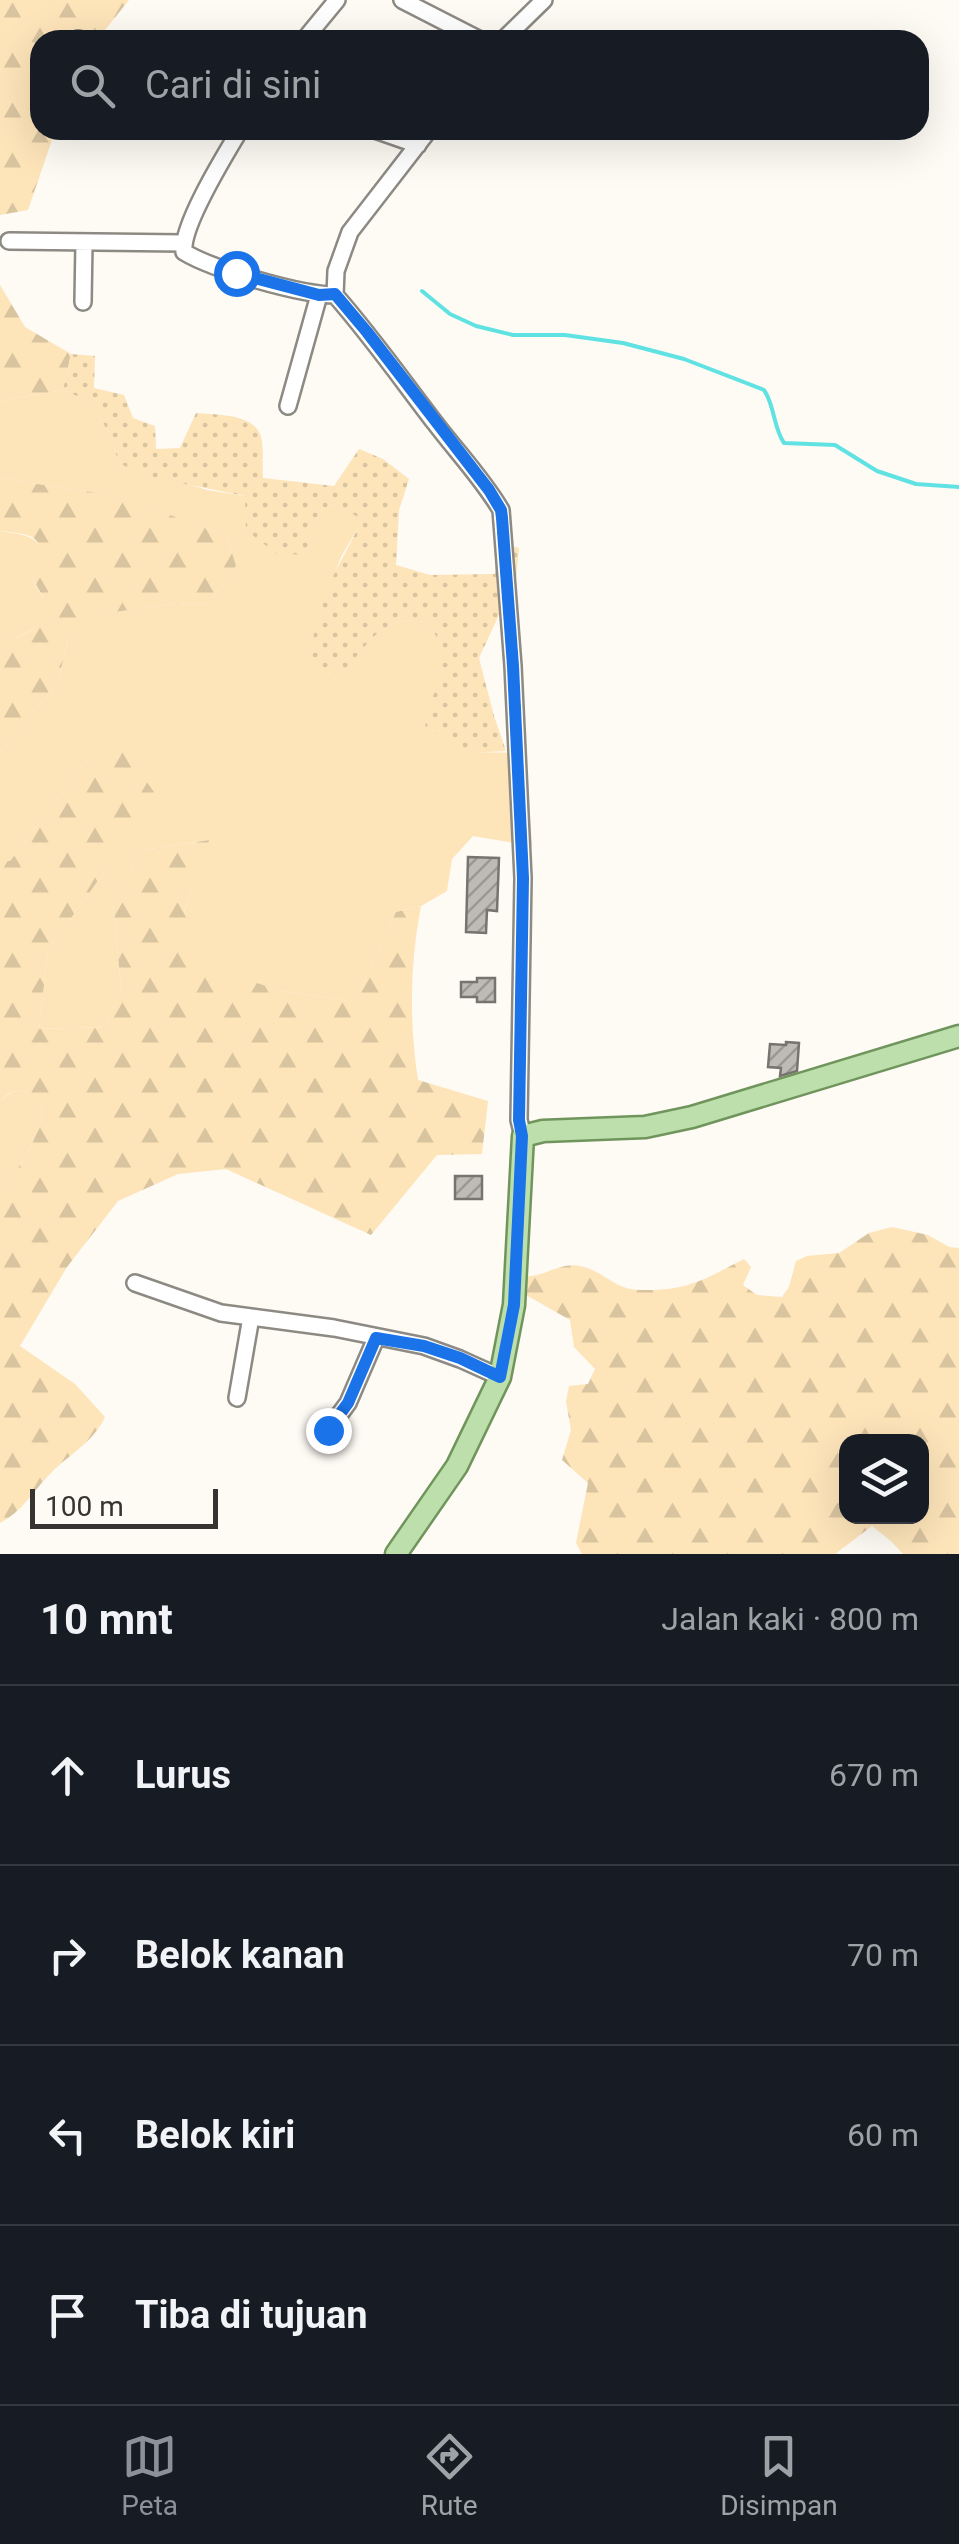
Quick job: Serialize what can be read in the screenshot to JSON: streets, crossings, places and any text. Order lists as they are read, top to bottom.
{
  "scale_bar": "100 m",
  "page": {
    "search": "Cari di sini",
    "scale": "100 m",
    "heading": ["10 mnt", "Jalan kaki · 800 m"],
    "list": [
      ["Lurus", "670 m"],
      ["Belok kanan", "70 m"],
      ["Belok kiri", "60 m"],
      "Tiba di tujuan"
    ],
    "nav": ["Peta", "Rute", "Disimpan"]
  }
}
